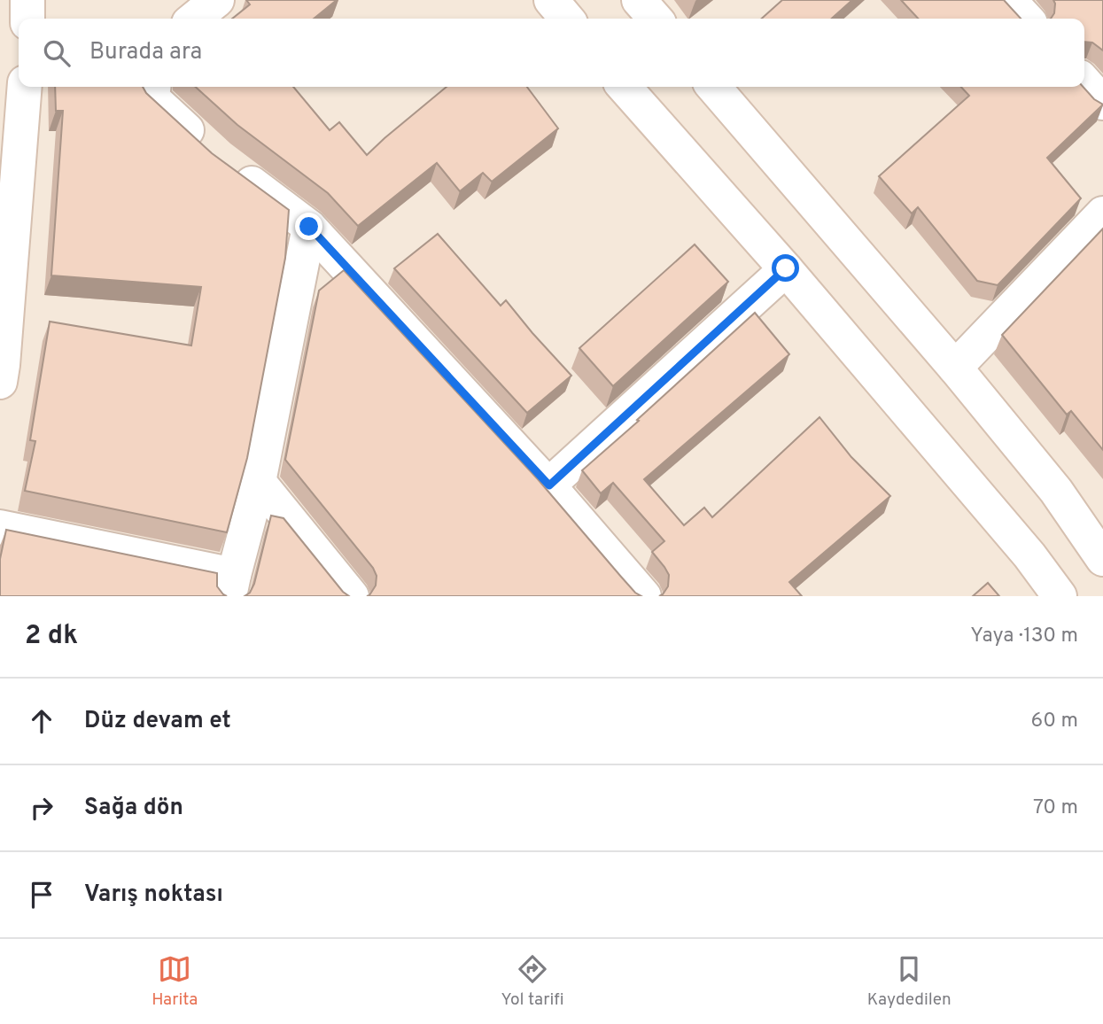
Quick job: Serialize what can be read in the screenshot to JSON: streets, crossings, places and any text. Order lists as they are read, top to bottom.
{
  "page": {
    "search": "Burada ara",
    "heading": ["2 dk", "Yaya · 130 m"],
    "list": [
      ["Düz devam et", "60 m"],
      ["Sağa dön", "70 m"],
      "Varış noktası"
    ],
    "nav": ["Harita", "Yol tarifi", "Kaydedilen"]
  }
}
